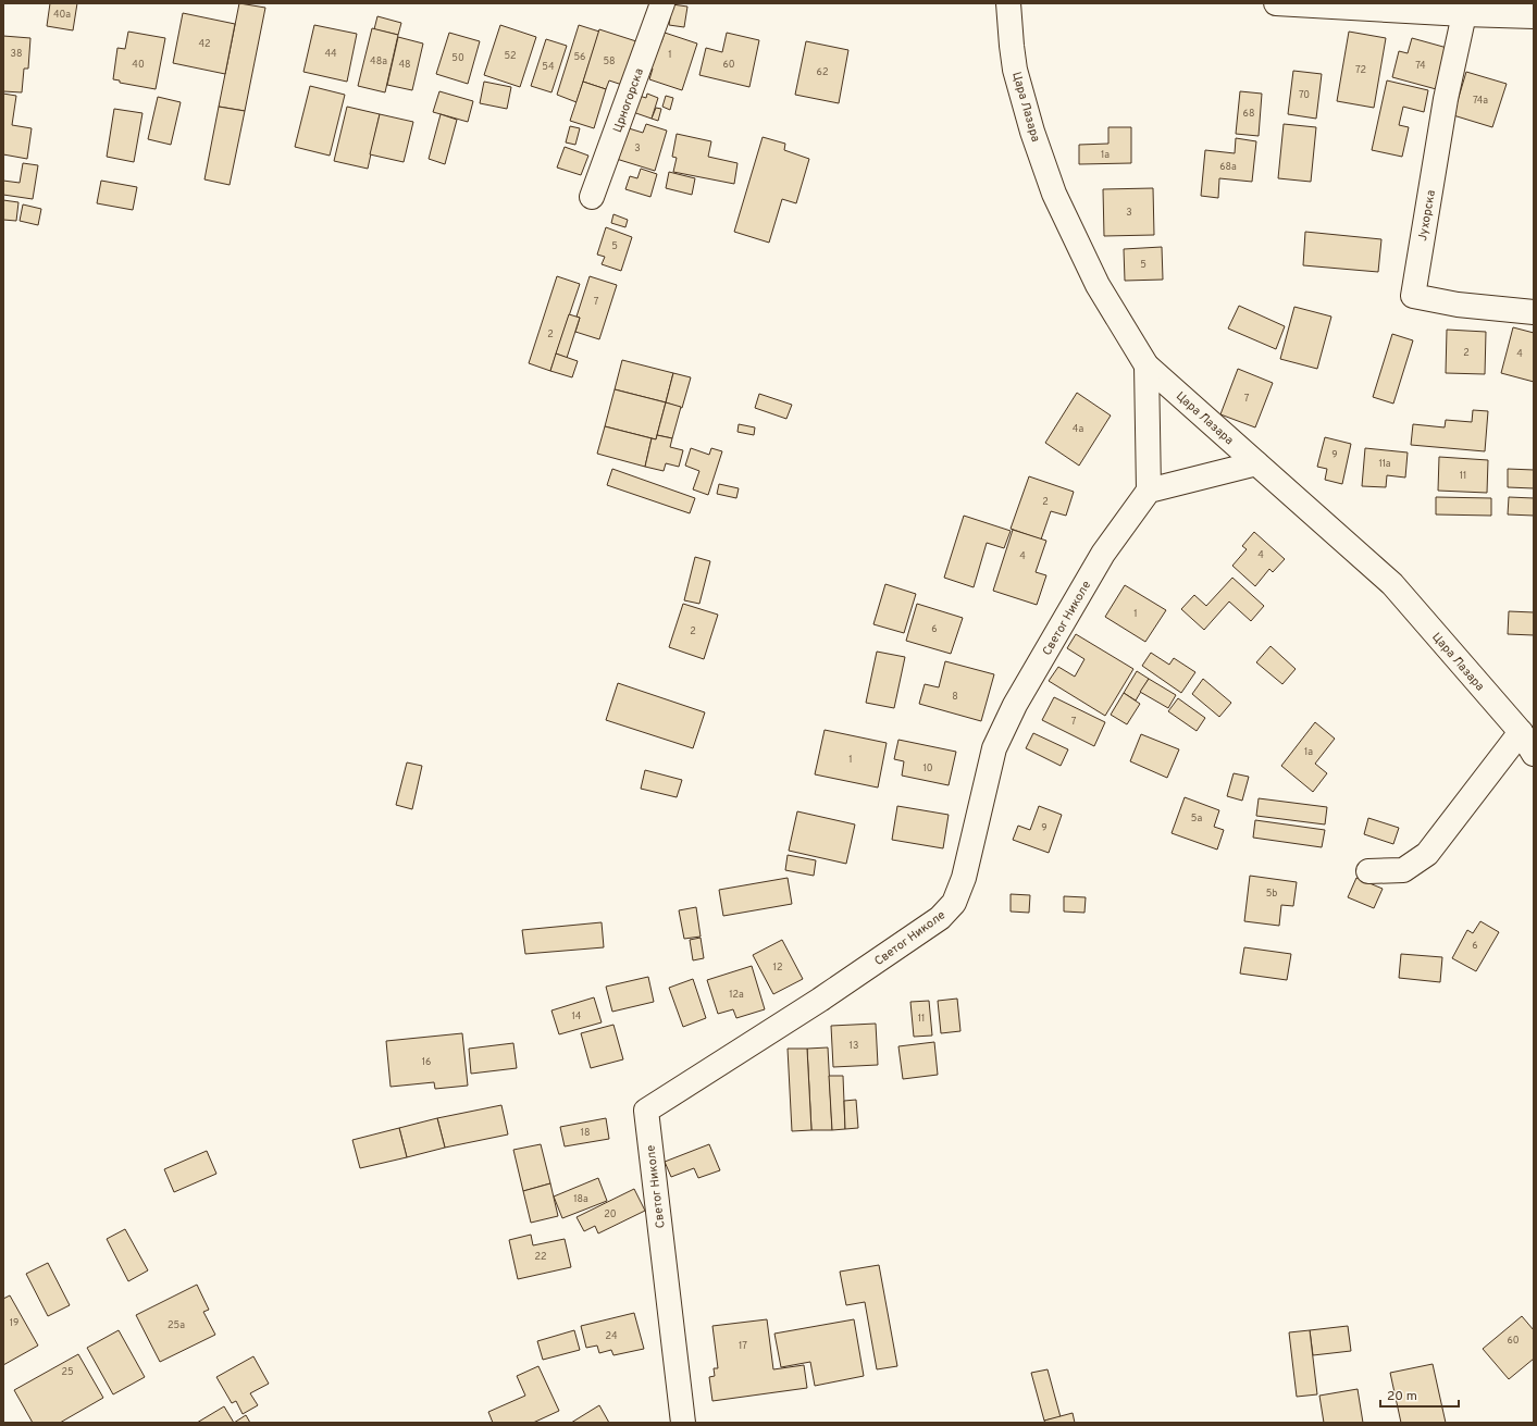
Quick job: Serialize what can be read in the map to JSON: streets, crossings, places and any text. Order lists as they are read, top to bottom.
{
  "streets": {
    "street": [
      "Црногорска",
      "Цара Лазара",
      "Јухорска",
      "Светог Николе"
    ]
  },
  "house_numbers": [
    "40a",
    "42",
    "38",
    "44",
    "1",
    "52",
    "56",
    "50",
    "48a",
    "58",
    "40",
    "48",
    "60",
    "74",
    "54",
    "72",
    "62",
    "70",
    "74a",
    "68",
    "3",
    "1a",
    "68a",
    "3",
    "5",
    "5",
    "7",
    "2",
    "2",
    "4",
    "7",
    "4a",
    "9",
    "11a",
    "11",
    "2",
    "4",
    "4",
    "1",
    "6",
    "2",
    "8",
    "7",
    "1a",
    "1",
    "10",
    "5a",
    "9",
    "5b",
    "6",
    "12",
    "12a",
    "14",
    "11",
    "13",
    "16",
    "18",
    "18a",
    "20",
    "22",
    "19",
    "25a",
    "24",
    "60",
    "17",
    "25"
  ],
  "scale_bar": "20 m"
}
